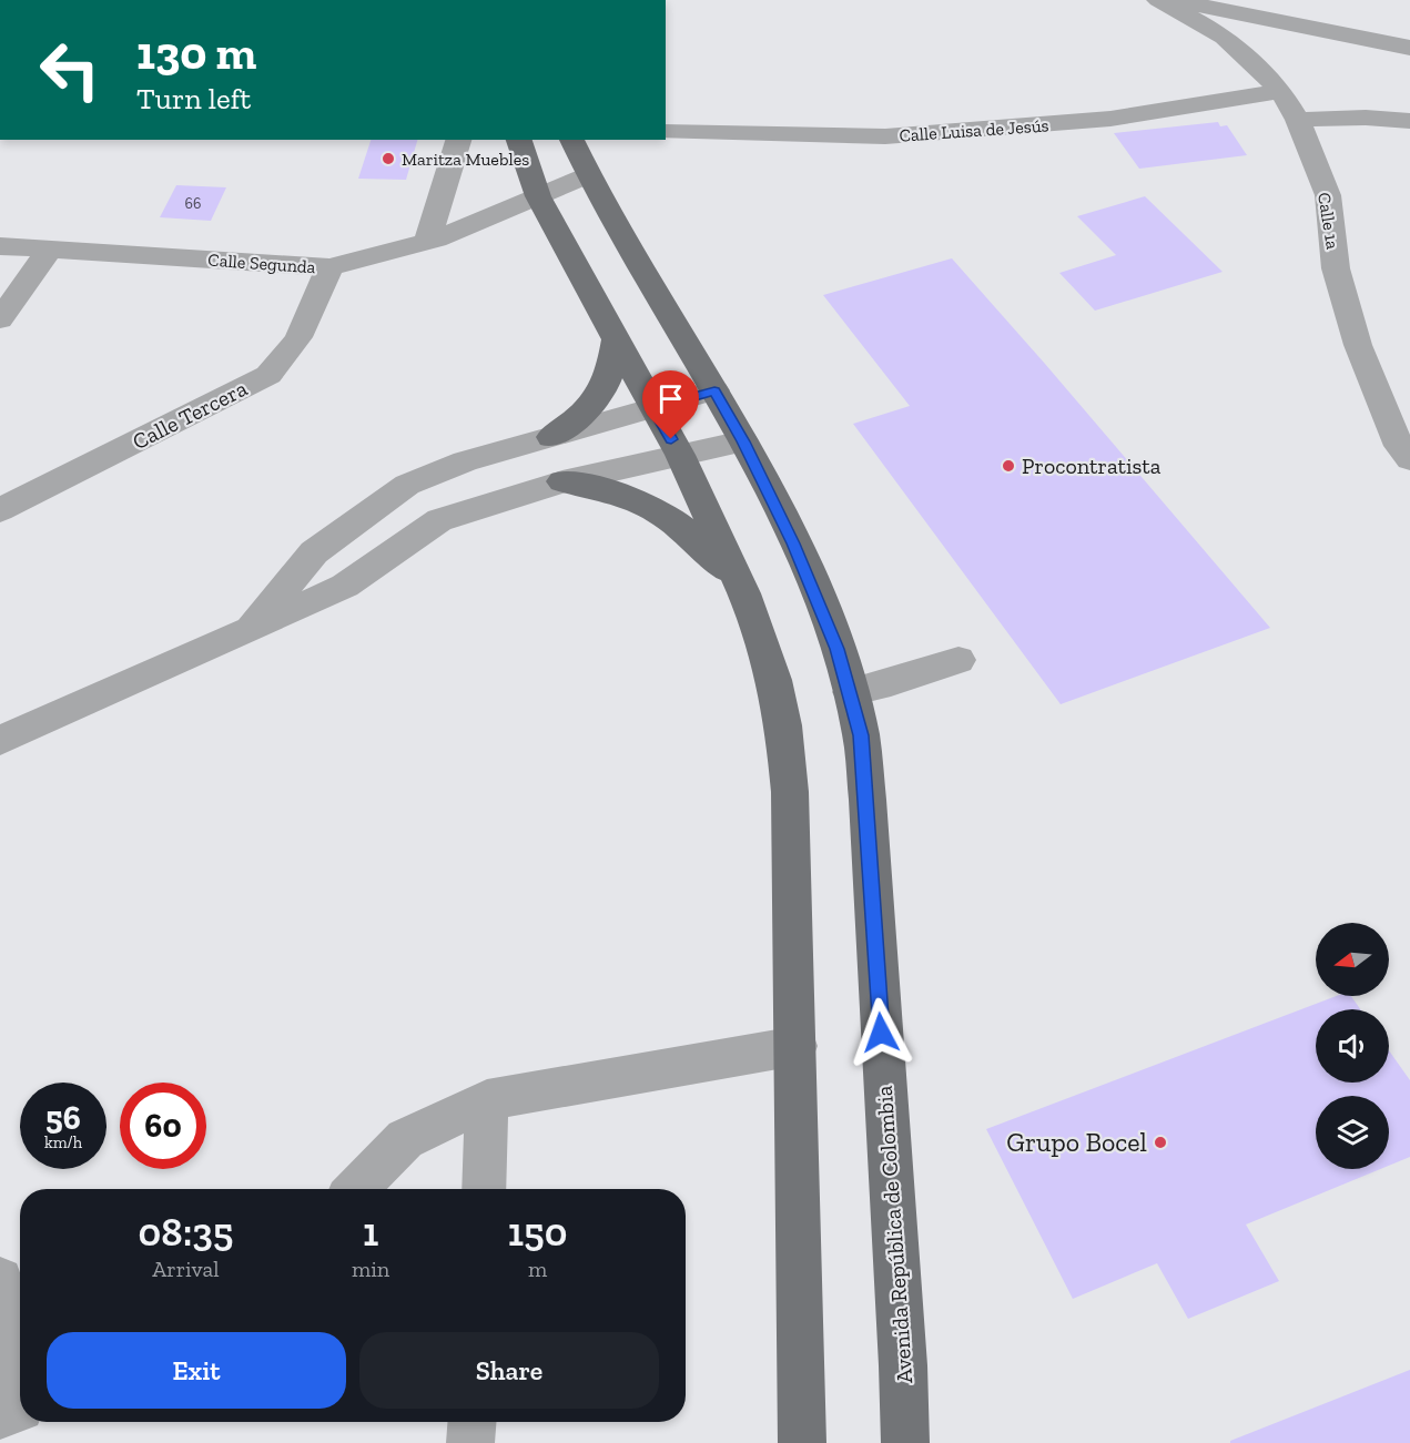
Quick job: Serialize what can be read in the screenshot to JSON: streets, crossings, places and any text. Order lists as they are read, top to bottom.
{
  "streets": {
    "main road": ["Avenida República de Colombia"],
    "street": [
      "Calle Luisa de Jesús",
      "Calle 1a",
      "Calle Segunda",
      "Calle Tercera"
    ]
  },
  "crossings": [
    ["Calle Luisa de Jesús", "Calle 1a"],
    ["Calle Segunda", "Calle Tercera"],
    ["Calle Segunda", "Avenida República de Colombia"]
  ],
  "places": ["Maritza Muebles", "Procontratista", "Grupo Bocel"],
  "house_numbers": ["66"],
  "north": "left",
  "page": {
    "turn": ["130 m", "Turn left"],
    "speed": "56 km/h",
    "limit": "60",
    "eta": [
      "08:35",
      "Arrival",
      "1",
      "min",
      "150",
      "m"
    ],
    "buttons": ["Exit", "Share"]
  }
}
